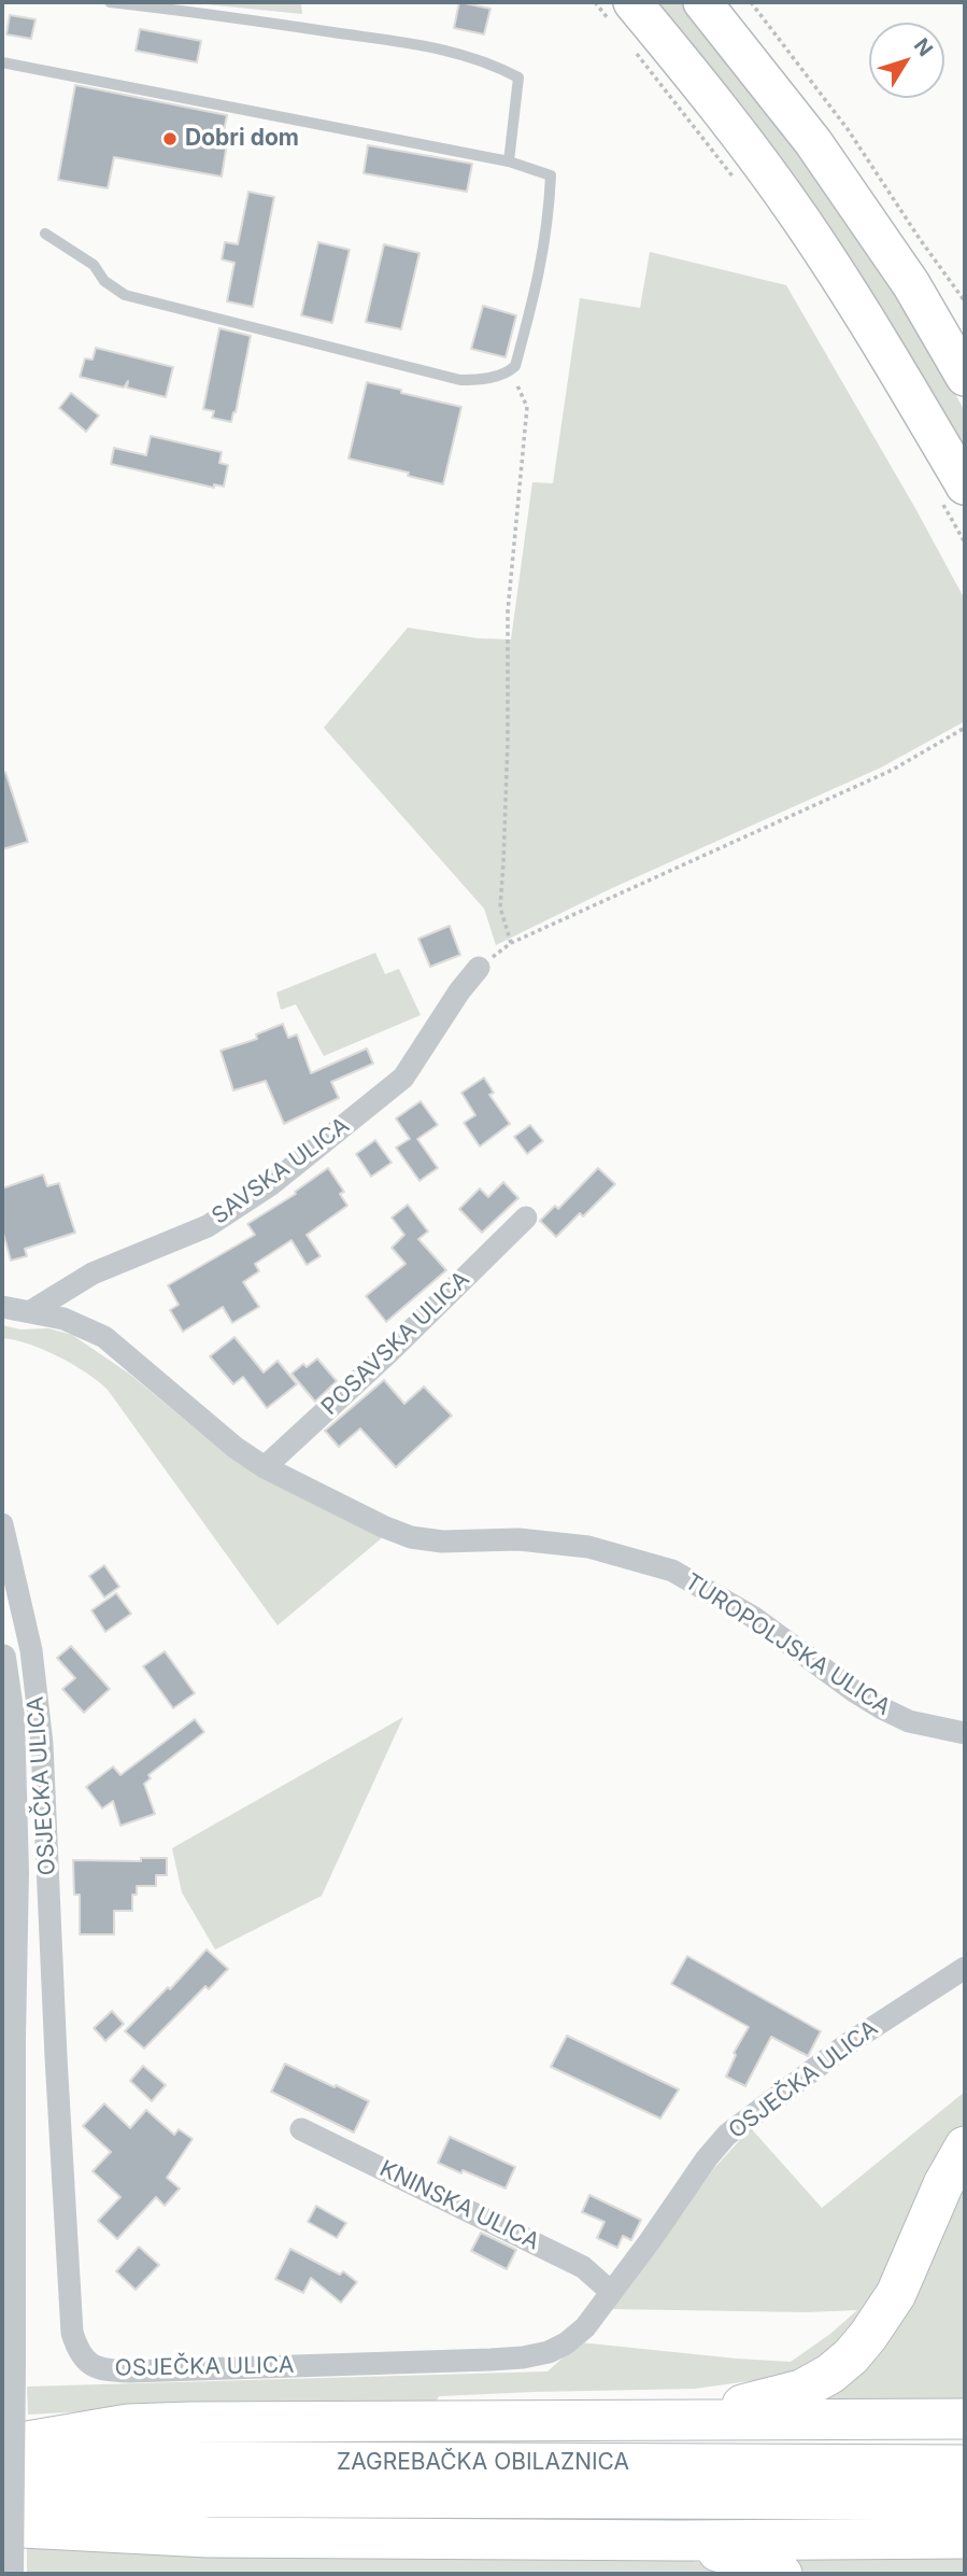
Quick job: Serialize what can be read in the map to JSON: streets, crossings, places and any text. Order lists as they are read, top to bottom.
{
  "streets": {
    "highway": ["ZAGREBAČKA OBILAZNICA"],
    "street": [
      "SAVSKA ULICA",
      "POSAVSKA ULICA",
      "TUROPOLJSKA ULICA",
      "OSJEČKA ULICA",
      "KNINSKA ULICA"
    ]
  },
  "crossings": [
    ["SAVSKA ULICA", "TUROPOLJSKA ULICA"],
    ["POSAVSKA ULICA", "TUROPOLJSKA ULICA"],
    ["OSJEČKA ULICA", "KNINSKA ULICA"]
  ],
  "places": ["Dobri dom"],
  "north": "top right"
}
